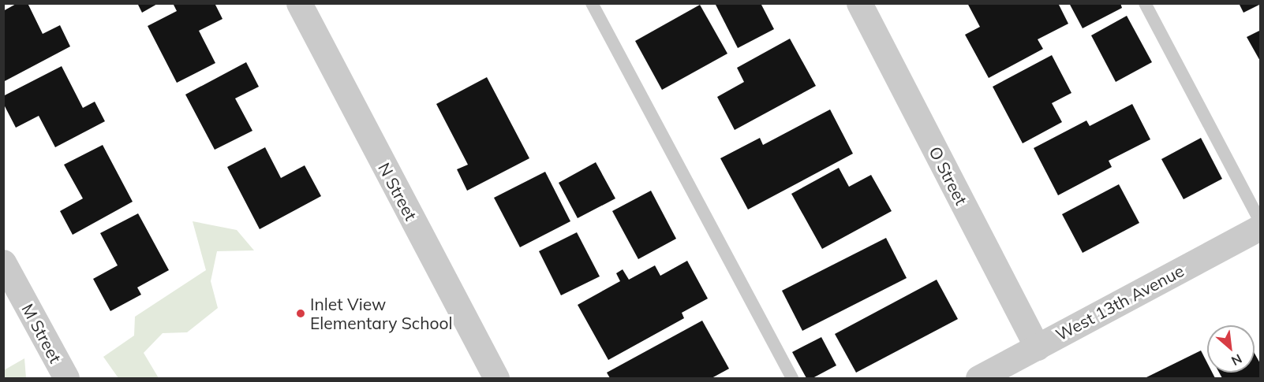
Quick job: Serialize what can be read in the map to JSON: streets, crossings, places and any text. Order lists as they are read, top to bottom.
{
  "streets": {
    "street": [
      "O Street",
      "N Street",
      "West 13th Avenue",
      "M Street"
    ]
  },
  "crossings": [
    ["O Street", "West 13th Avenue"]
  ],
  "places": ["Inlet View Elementary School"],
  "north": "bottom right"
}
